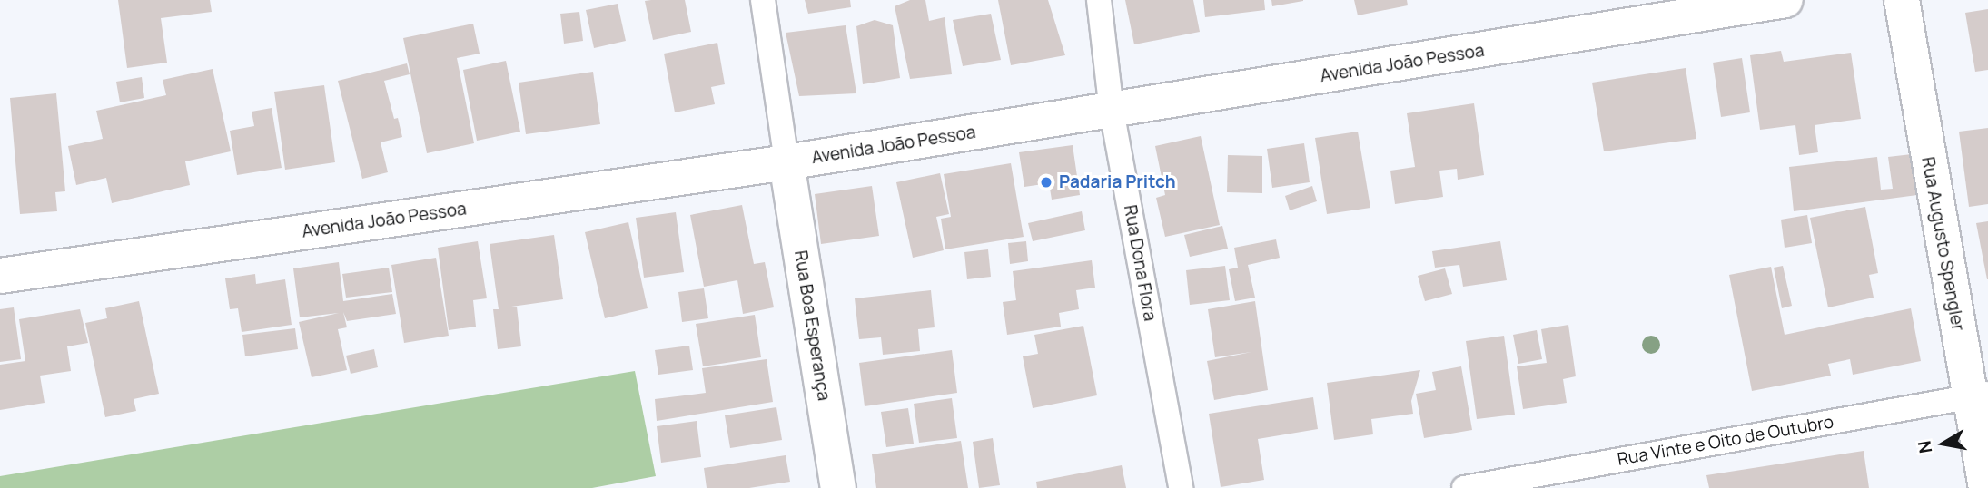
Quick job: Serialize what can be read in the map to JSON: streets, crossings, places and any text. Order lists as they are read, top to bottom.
{
  "streets": {
    "street": [
      "Avenida João Pessoa",
      "Rua Augusto Spengler",
      "Rua Dona Flora",
      "Rua Boa Esperança",
      "Rua Vinte e Oito de Outubro"
    ]
  },
  "crossings": [
    ["Avenida João Pessoa", "Rua Dona Flora"],
    ["Avenida João Pessoa", "Rua Boa Esperança"],
    ["Rua Augusto Spengler", "Rua Vinte e Oito de Outubro"]
  ],
  "places": ["Padaria Pritch"],
  "north": "left"
}
